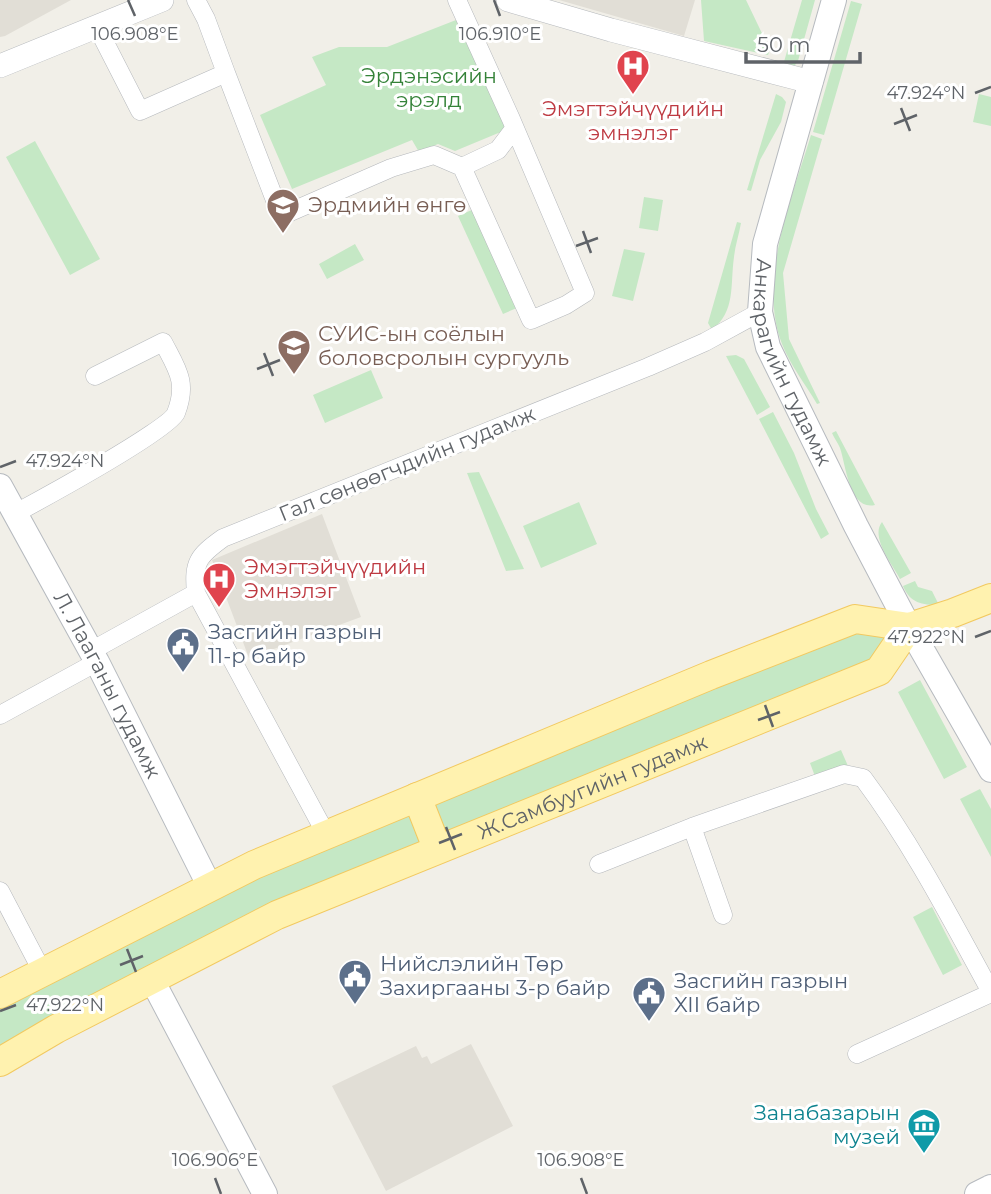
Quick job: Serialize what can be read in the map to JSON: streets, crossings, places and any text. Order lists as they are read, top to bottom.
{
  "streets": {
    "main road": ["Анкарагийн гудамж", "Л. Лааганы гудамж", "Ж.Самбуугийн гудамж"],
    "street": ["Гал сөнөөгчдийн гудамж"]
  },
  "crossings": [
    ["Анкарагийн гудамж", "Гал сөнөөгчдийн гудамж"],
    ["Анкарагийн гудамж", "Ж.Самбуугийн гудамж"]
  ],
  "parks": ["Эрдэнэсийн эрэлд"],
  "places": {
    "hospital": ["Эмэгтэйчүүдийн эмнэлэг", "Эмэгтэйчүүдийн Эмнэлэг"],
    "school or university": ["Эрдмийн өнгө", "СУИС-ын соёлын боловсролын сургууль"],
    "public building": ["Засгийн газрын 11-р байр", "Нийслэлийн Төр Захиргааны 3-р байр", "Засгийн газрын XII байр"],
    "museum": ["Занабазарын музей"]
  },
  "scale_bar": "50 m",
  "coordinates": [
    "106.908°E",
    "106.910°E",
    "47.924°N",
    "47.922°N",
    "106.906°E"
  ]
}
